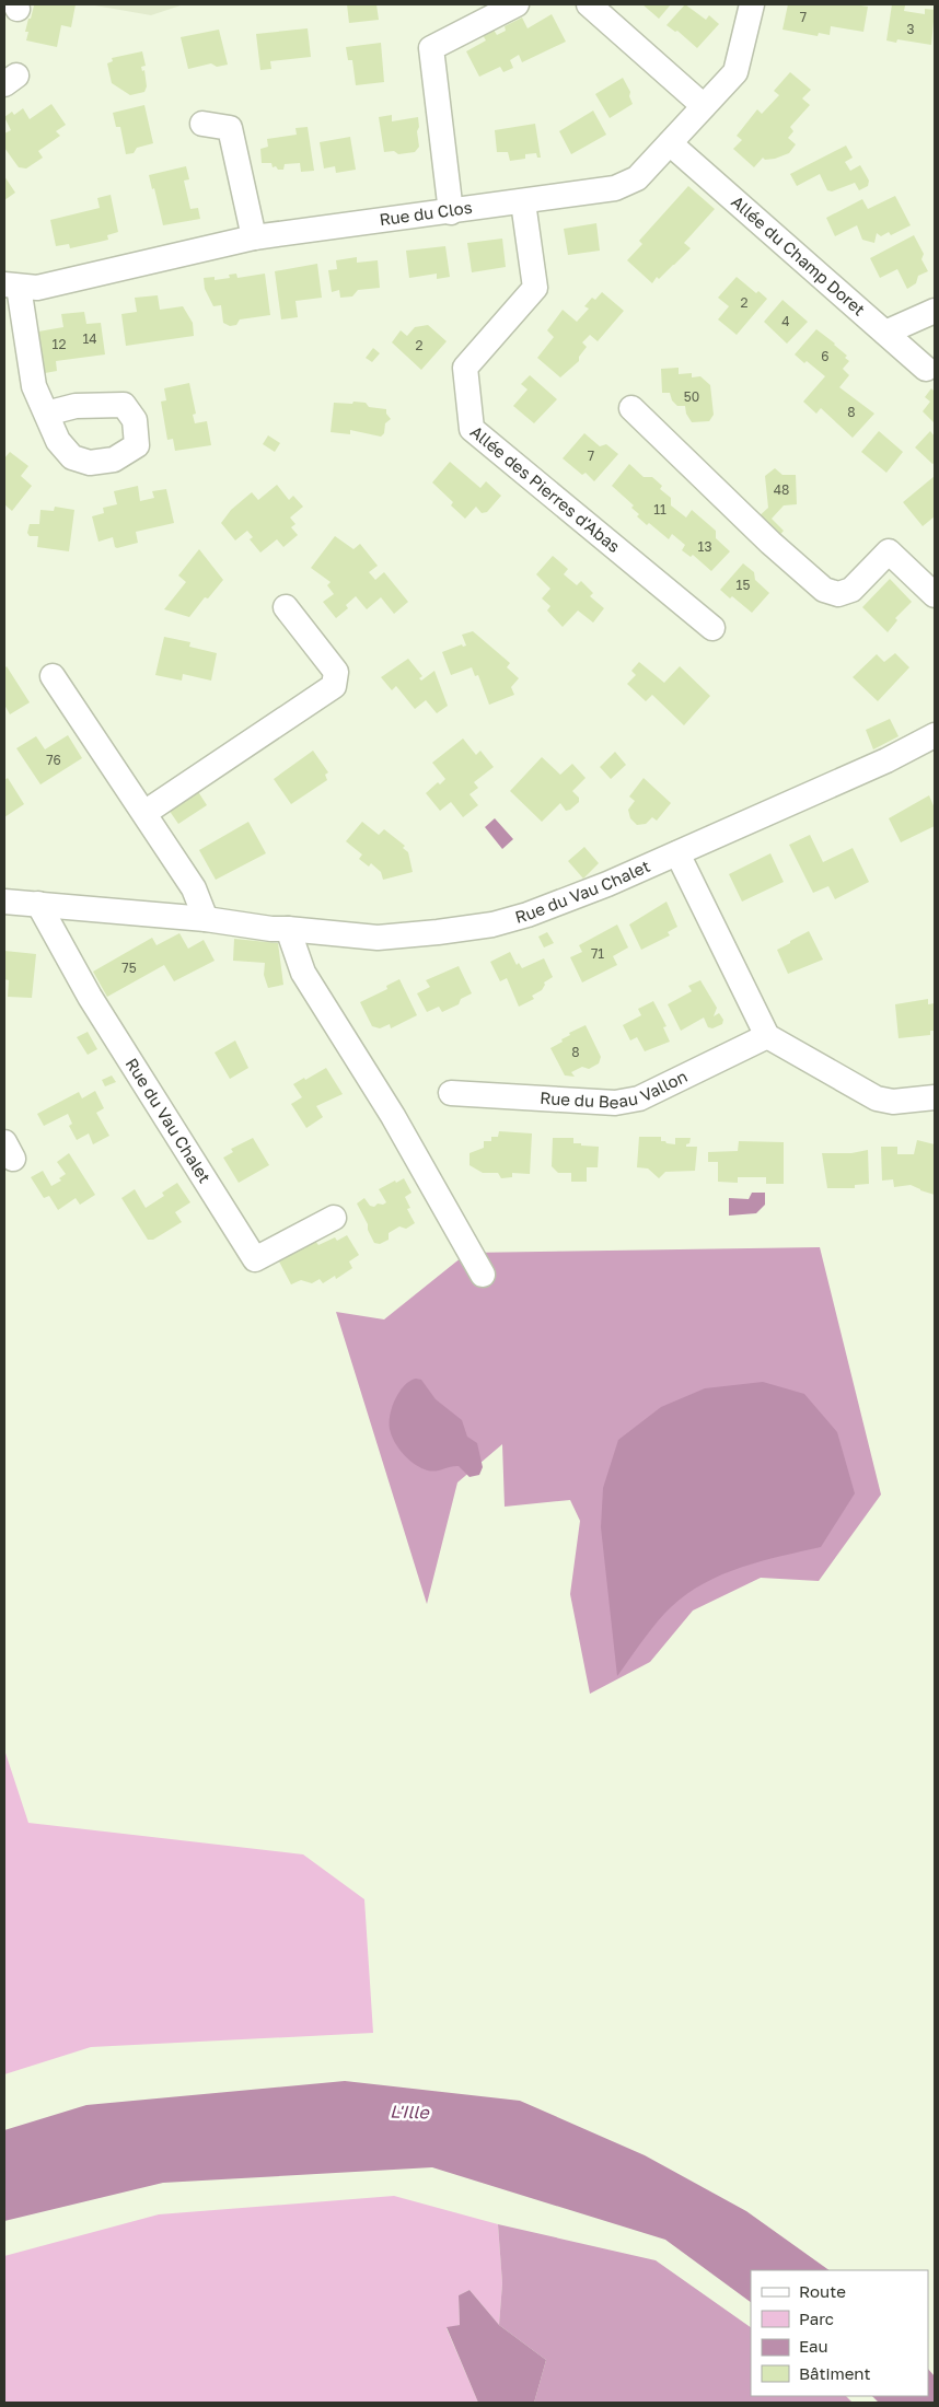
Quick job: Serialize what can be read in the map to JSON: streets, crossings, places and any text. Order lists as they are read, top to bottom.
{
  "streets": {
    "street": [
      "Rue du Clos",
      "Allée du Champ Doret",
      "Allée des Pierres d'Abas",
      "Rue du Vau Chalet",
      "Rue du Beau Vallon"
    ]
  },
  "crossings": [
    ["Rue du Clos", "Allée du Champ Doret"],
    ["Rue du Clos", "Allée des Pierres d'Abas"]
  ],
  "water": ["L'Ille"],
  "house_numbers": [
    "7",
    "3",
    "2",
    "4",
    "14",
    "12",
    "2",
    "6",
    "50",
    "8",
    "7",
    "48",
    "11",
    "13",
    "15",
    "76",
    "71",
    "75",
    "8"
  ],
  "legend": [
    "Route",
    "Parc",
    "Eau",
    "Bâtiment"
  ]
}
